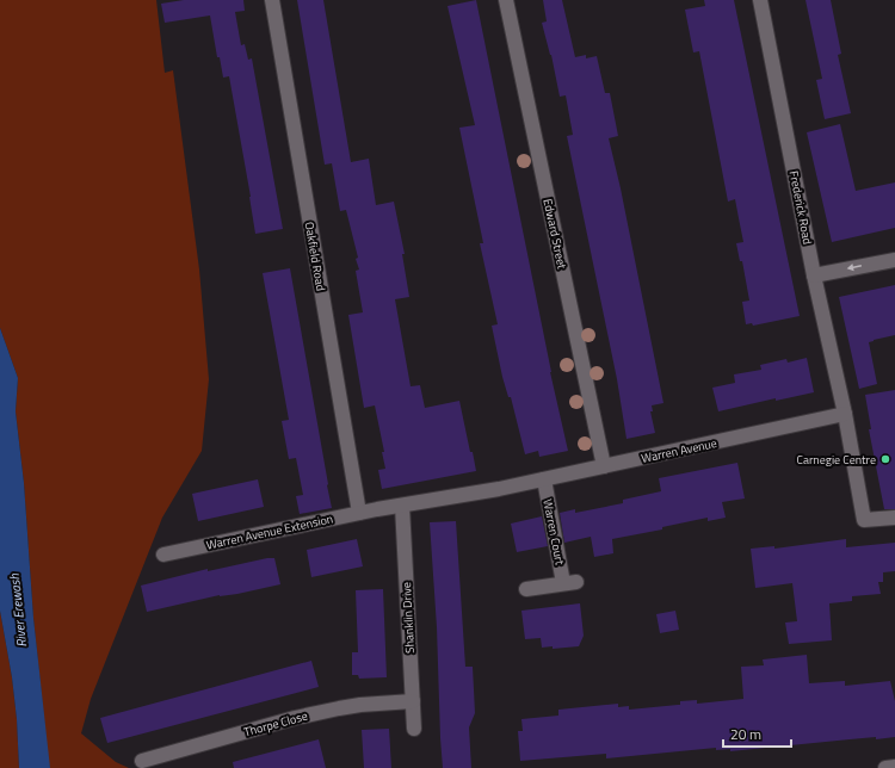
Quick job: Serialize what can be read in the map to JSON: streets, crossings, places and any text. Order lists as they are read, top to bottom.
{
  "streets": {
    "street": [
      "Frederick Road",
      "Edward Street",
      "Oakfield Road",
      "Warren Avenue",
      "Warren Avenue Extension",
      "Warren Court",
      "Shanklin Drive",
      "Thorpe Close"
    ]
  },
  "crossings": [
    ["Frederick Road", "Warren Avenue"],
    ["Edward Street", "Warren Avenue"],
    ["Oakfield Road", "Warren Avenue Extension"],
    ["Warren Avenue", "Warren Avenue Extension"],
    ["Warren Avenue", "Warren Court"],
    ["Warren Avenue", "Shanklin Drive"],
    ["Shanklin Drive", "Thorpe Close"]
  ],
  "water": ["River Erewash"],
  "places": ["Carnegie Centre"],
  "scale_bar": "20 m"
}
